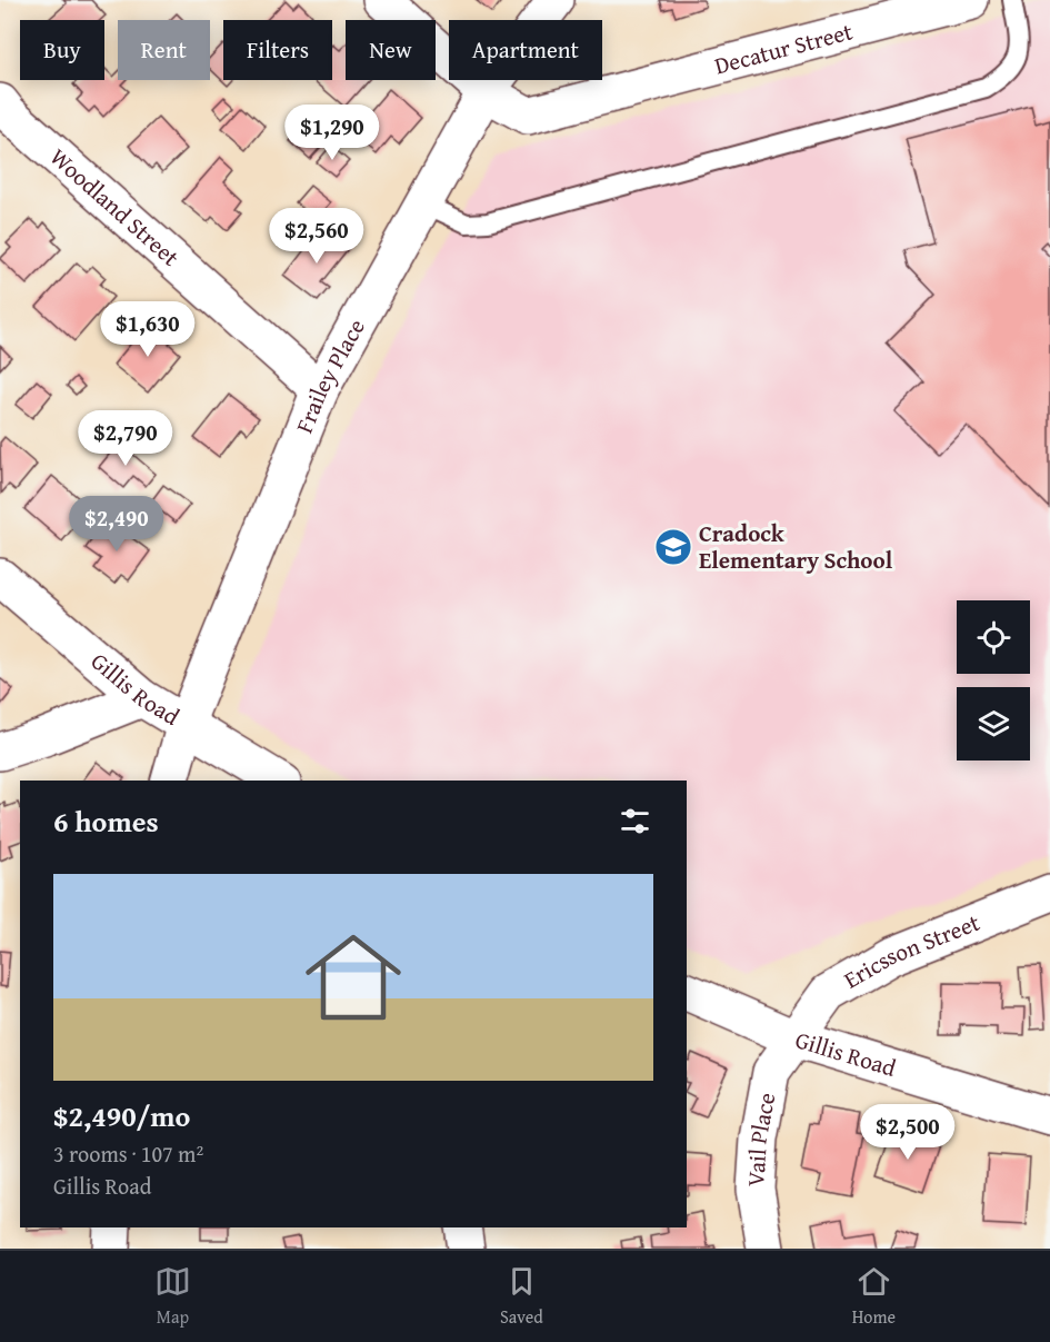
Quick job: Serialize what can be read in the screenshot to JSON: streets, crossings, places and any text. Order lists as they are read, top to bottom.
{
  "streets": {
    "street": [
      "Decatur Street",
      "Woodland Street",
      "Frailey Place",
      "Gillis Road",
      "Ericsson Street",
      "Vail Place"
    ]
  },
  "crossings": [
    ["Decatur Street", "Frailey Place"],
    ["Woodland Street", "Frailey Place"],
    ["Frailey Place", "Gillis Road"],
    ["Gillis Road", "Ericsson Street"],
    ["Gillis Road", "Vail Place"],
    ["Ericsson Street", "Vail Place"]
  ],
  "places": {
    "school or university": ["Cradock Elementary School"]
  },
  "page": {
    "chip": [
      "Buy",
      "Rent",
      "Filters",
      "New",
      "Apartment"
    ],
    "price": [
      "$1,290",
      "$2,560",
      "$1,630",
      "$2,790",
      "$2,490",
      "$2,500"
    ],
    "heading": "6 homes",
    "list": [
      {
        "name": "$2,490/mo",
        "note": "3 rooms · 107 m² · Gillis Road"
      }
    ],
    "tabs": ["Map", "Saved", "Home"]
  }
}
